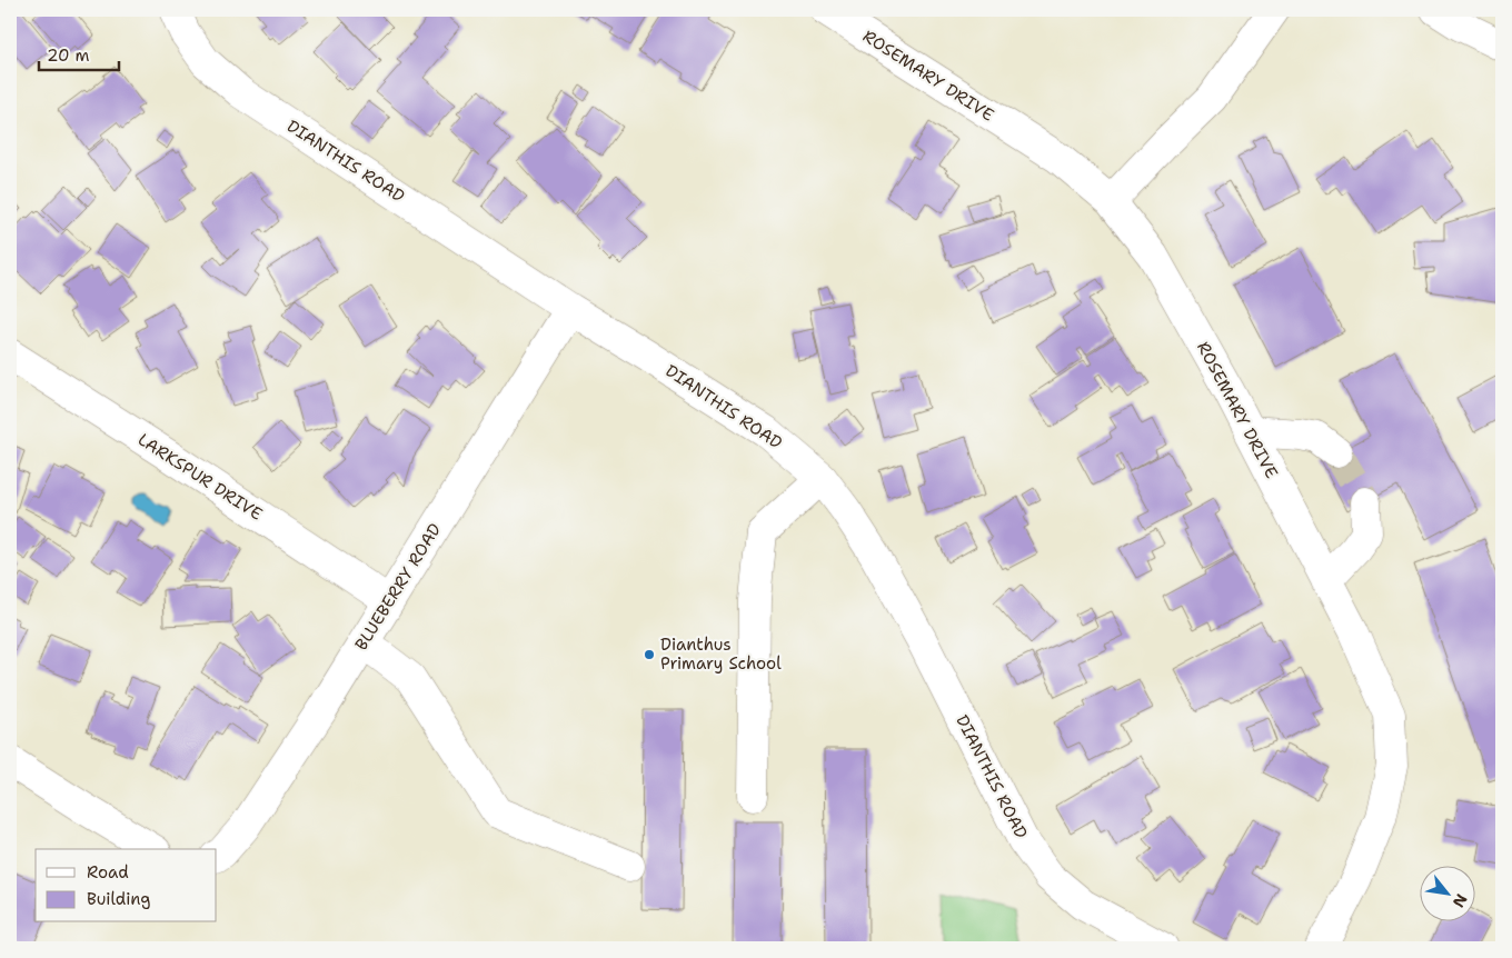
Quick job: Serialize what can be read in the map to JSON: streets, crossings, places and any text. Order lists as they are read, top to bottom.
{
  "streets": {
    "street": [
      "ROSEMARY DRIVE",
      "DIANTHIS ROAD",
      "LARKSPUR DRIVE",
      "BLUEBERRY ROAD"
    ]
  },
  "crossings": [
    ["DIANTHIS ROAD", "BLUEBERRY ROAD"],
    ["LARKSPUR DRIVE", "BLUEBERRY ROAD"]
  ],
  "places": ["Dianthus Primary School"],
  "legend": ["Road", "Building"],
  "scale_bar": "20 m",
  "north": "bottom right"
}
